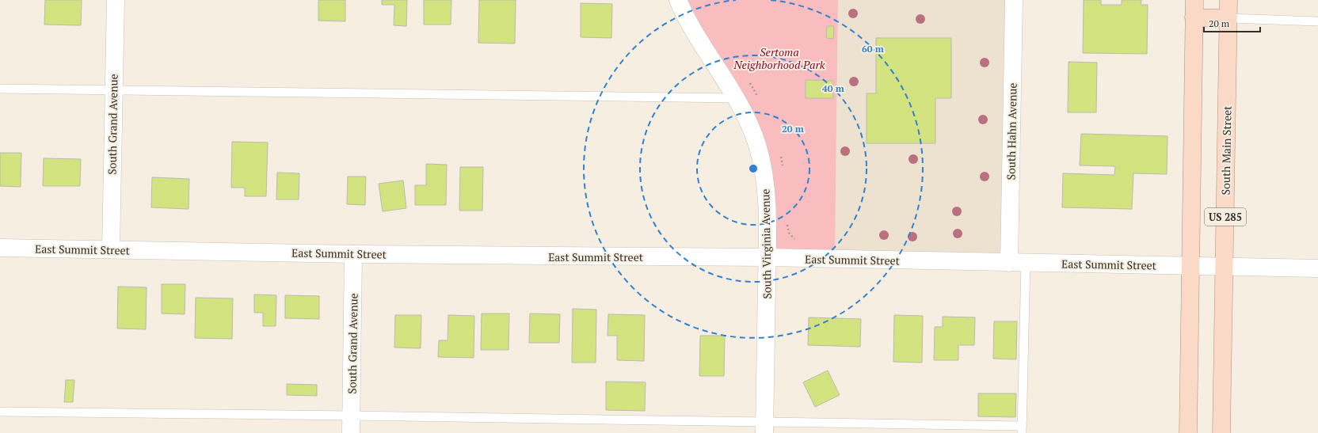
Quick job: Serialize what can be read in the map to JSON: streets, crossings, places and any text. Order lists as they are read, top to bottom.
{
  "streets": {
    "main road": ["South Main Street", "US 285"],
    "street": [
      "South Grand Avenue",
      "South Hahn Avenue",
      "South Virginia Avenue",
      "East Summit Street"
    ]
  },
  "crossings": [
    ["South Grand Avenue", "East Summit Street"],
    ["South Hahn Avenue", "East Summit Street"],
    ["South Main Street", "East Summit Street"],
    ["US 285", "East Summit Street"],
    ["South Virginia Avenue", "East Summit Street"]
  ],
  "parks": ["Sertoma Neighborhood Park"],
  "scale_bar": "20 m",
  "rings": ["60 m", "40 m", "20 m"]
}
